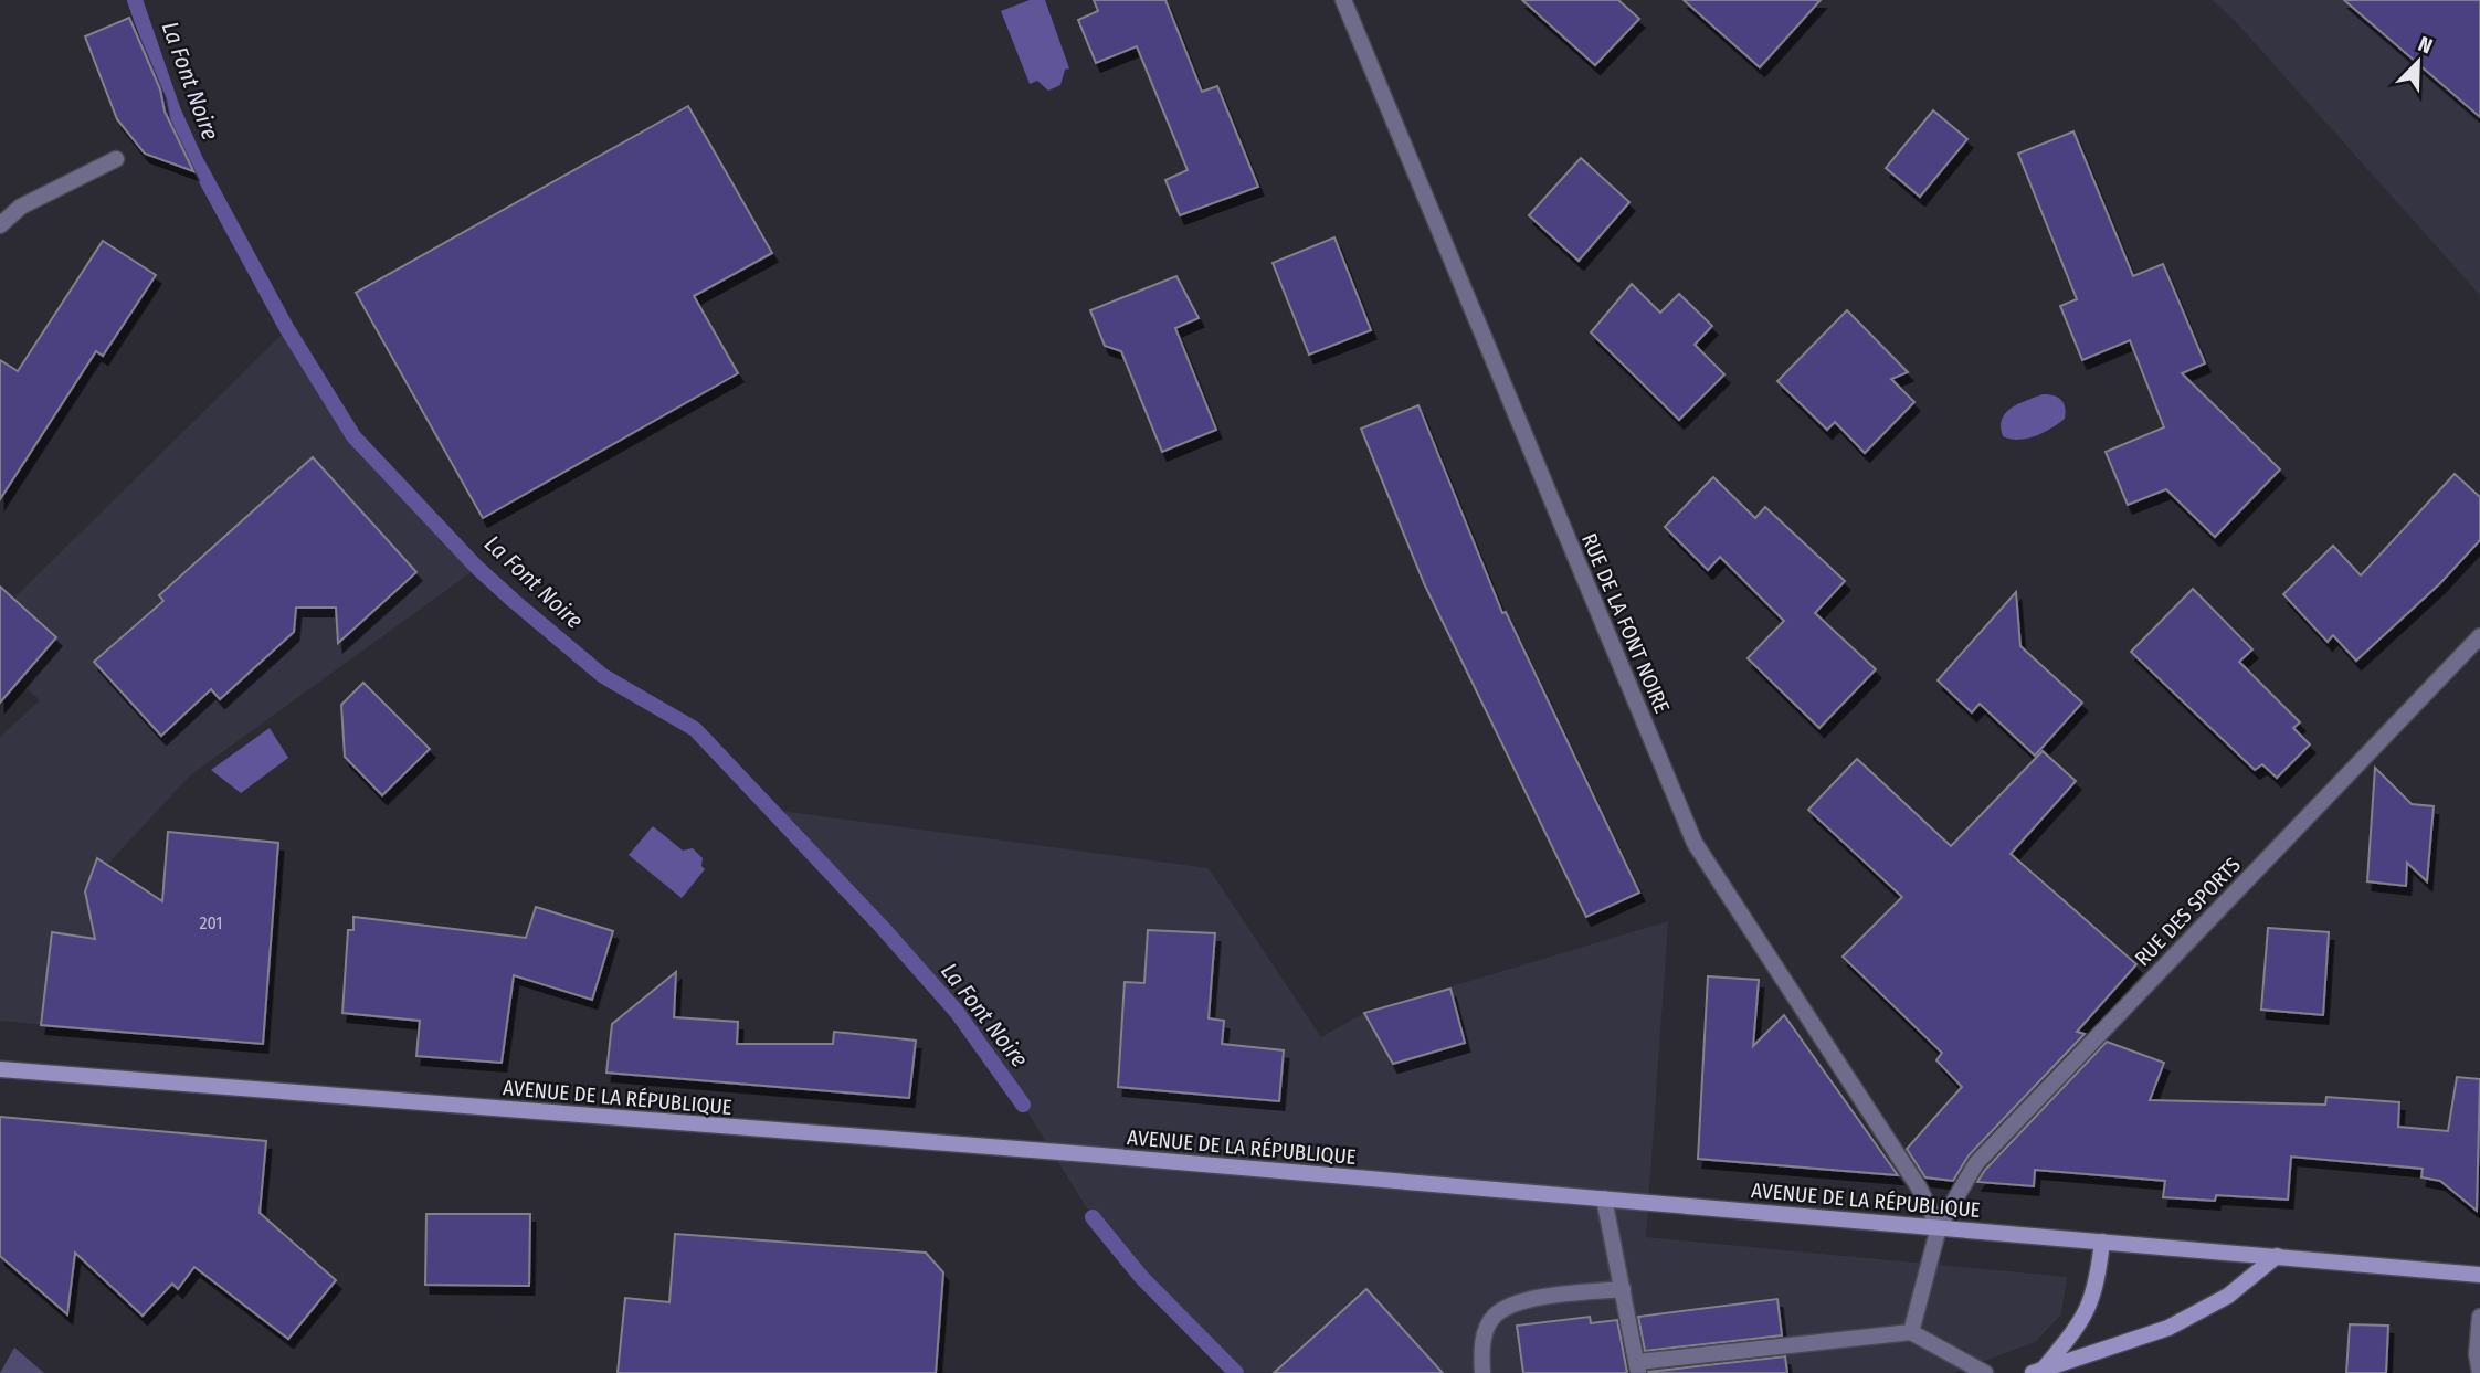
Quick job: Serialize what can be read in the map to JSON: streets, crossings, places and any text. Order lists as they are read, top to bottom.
{
  "streets": {
    "main road": ["AVENUE DE LA RÉPUBLIQUE"],
    "street": ["RUE DE LA FONT NOIRE", "RUE DES SPORTS"]
  },
  "crossings": [
    ["RUE DE LA FONT NOIRE", "RUE DES SPORTS"],
    ["RUE DE LA FONT NOIRE", "AVENUE DE LA RÉPUBLIQUE"],
    ["RUE DES SPORTS", "AVENUE DE LA RÉPUBLIQUE"]
  ],
  "water": ["La Font Noire"],
  "house_numbers": ["201"],
  "north": "top right"
}
